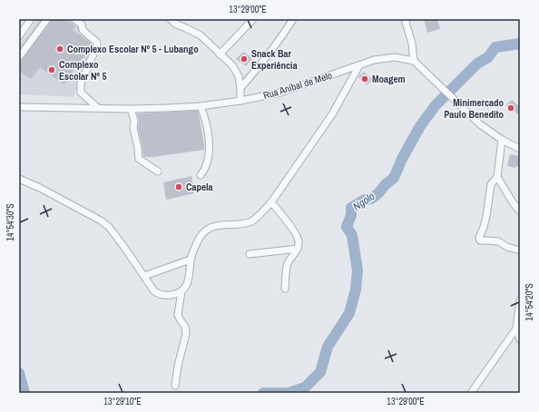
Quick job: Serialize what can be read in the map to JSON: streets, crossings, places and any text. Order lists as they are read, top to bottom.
{
  "streets": {
    "street": ["Rua Aníbal de Melo"]
  },
  "water": ["Ngolo"],
  "places": [
    "Complexo Escolar Nº 5 - Lubango",
    "Snack Bar Experiência",
    "Complexo Escolar Nº 5",
    "Moagem",
    "Minimercado Paulo Benedito",
    "Capela"
  ],
  "coordinates": [
    "13°29'00\"E",
    "14°54'30\"S",
    "14°54'20\"S",
    "13°29'10\"E"
  ]
}
